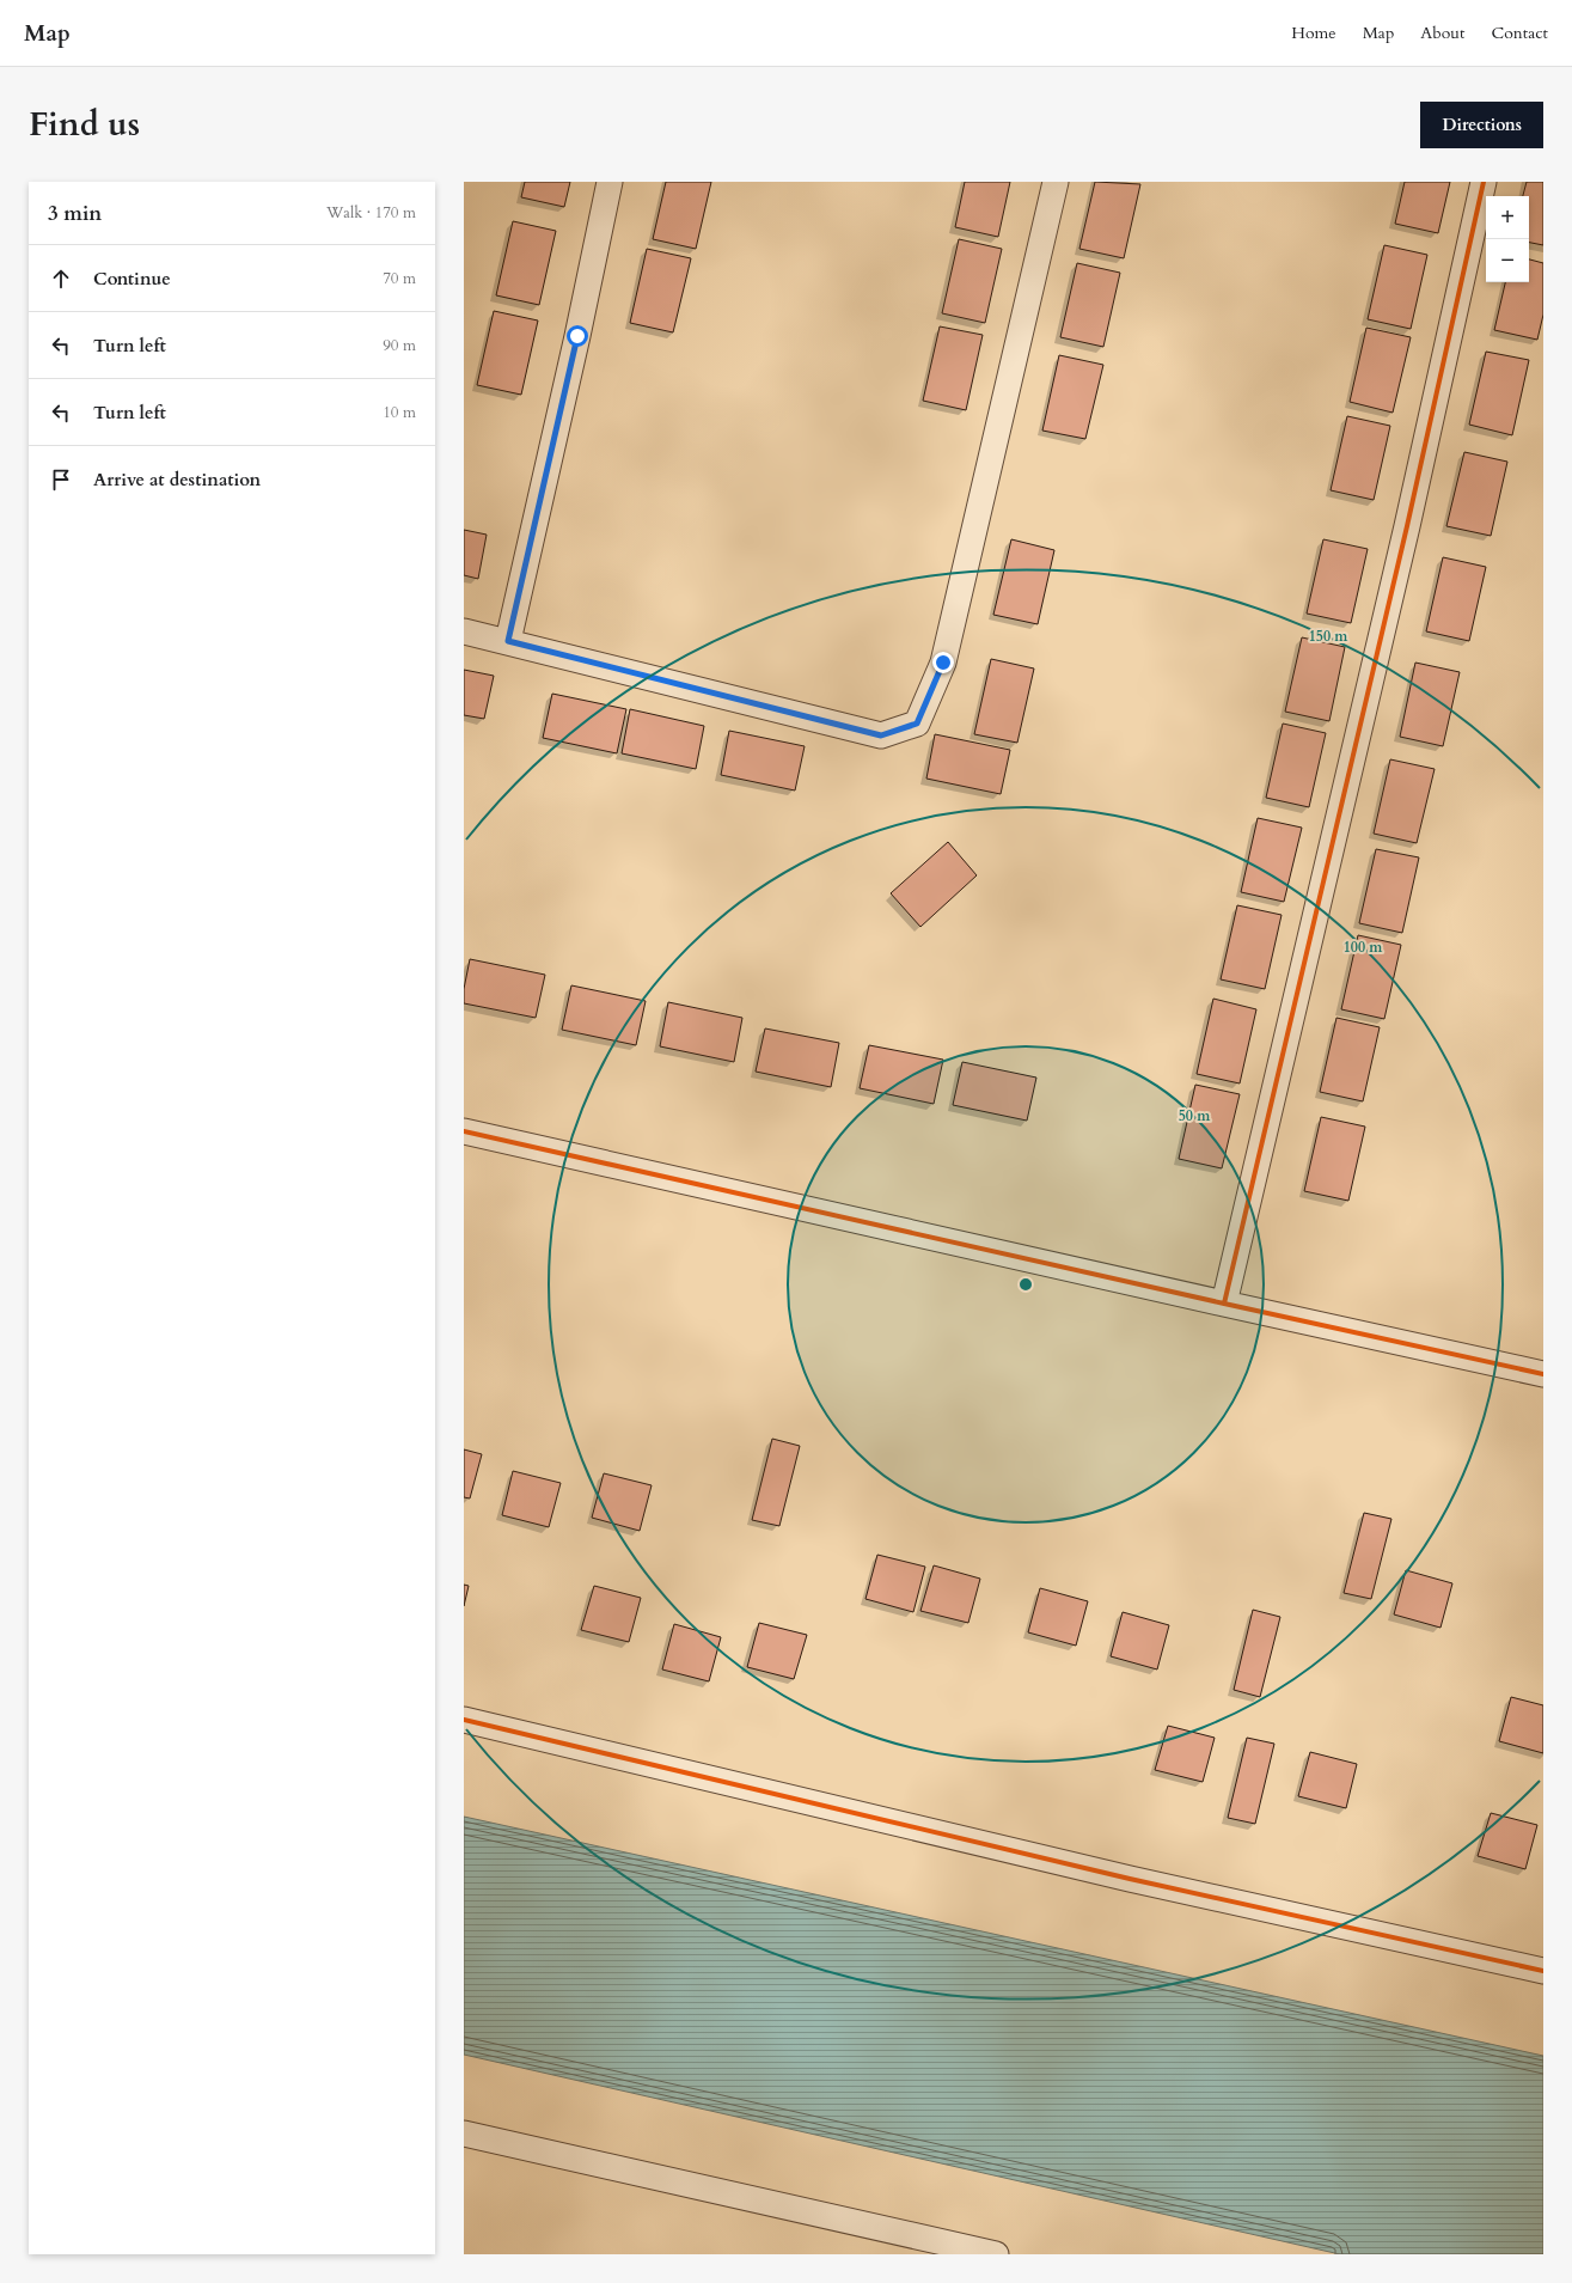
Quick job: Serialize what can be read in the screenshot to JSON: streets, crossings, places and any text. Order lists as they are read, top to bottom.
{
  "page": {
    "header": "Map",
    "nav": [
      "Home",
      "Map",
      "About",
      "Contact"
    ],
    "title": "Find us",
    "buttons": "Directions",
    "heading": ["3 min", "Walk · 170 m"],
    "map_buttons": ["+", "−"],
    "list": [
      ["Continue", "70 m"],
      ["Turn left", "90 m"],
      ["Turn left", "10 m"],
      "Arrive at destination"
    ]
  },
  "rings": ["150 m", "100 m", "50 m"]
}
